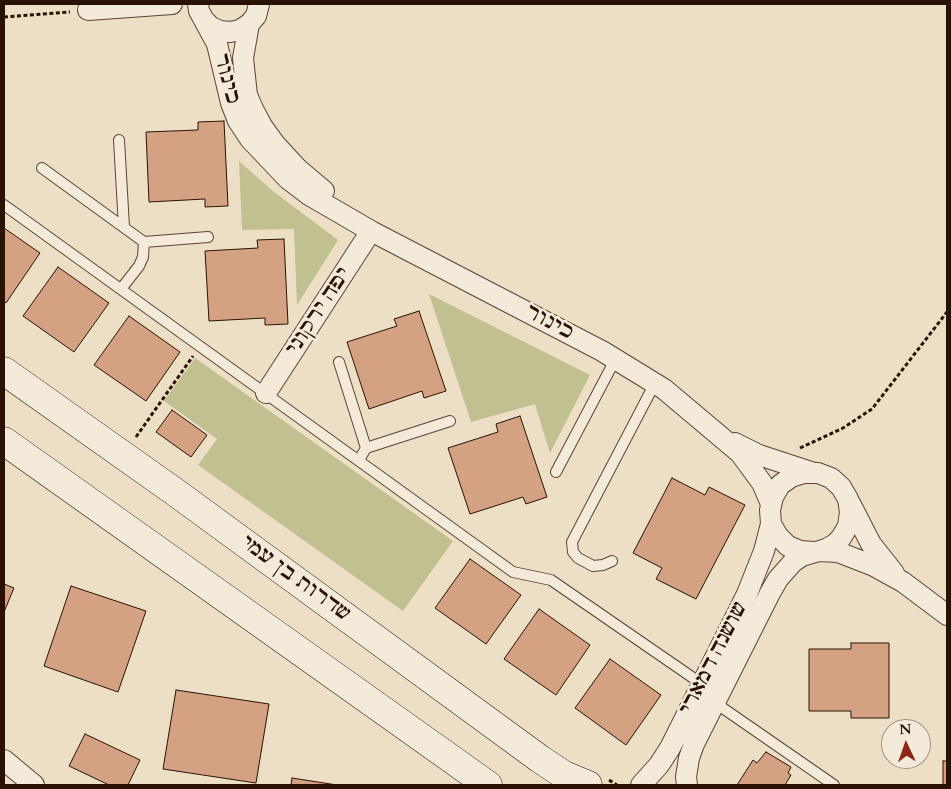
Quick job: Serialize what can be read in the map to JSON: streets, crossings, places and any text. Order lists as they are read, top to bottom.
{
  "streets": {
    "main road": ["שדרות בן עמי"],
    "street": ["כינור", "יפה ירקוני", "שושנה דמארי"]
  },
  "crossings": [
    ["כינור", "יפה ירקוני"],
    ["כינור", "שושנה דמארי"]
  ],
  "north": "top"
}
